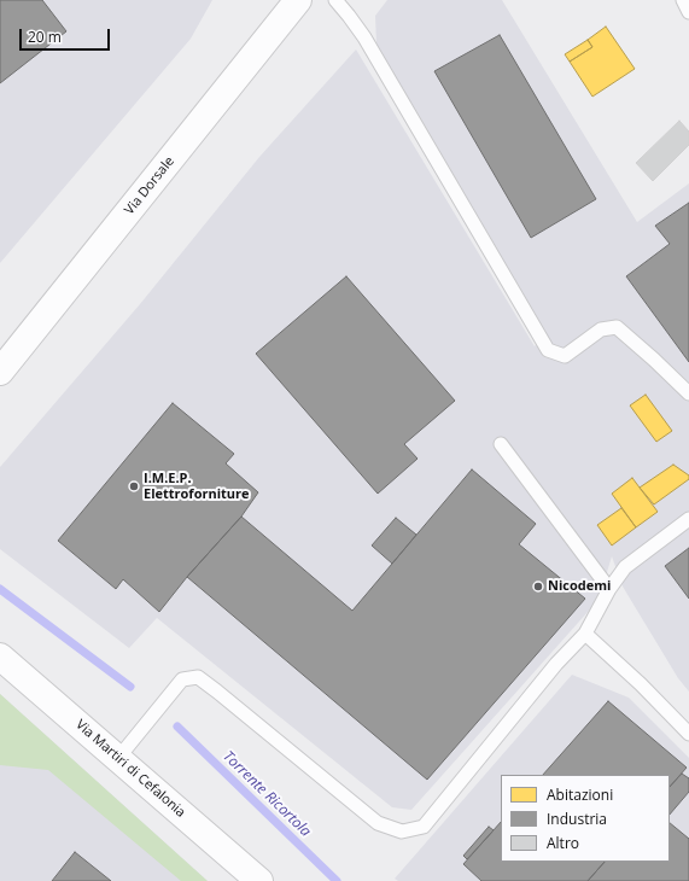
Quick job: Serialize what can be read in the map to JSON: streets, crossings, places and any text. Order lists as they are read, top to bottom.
{
  "streets": {
    "street": ["Via Dorsale", "Via Martiri di Cefalonia"]
  },
  "water": ["Torrente Ricortola"],
  "places": ["I.M.E.P. Elettroforniture", "Nicodemi"],
  "legend": ["Abitazioni", "Industria", "Altro"],
  "scale_bar": "20 m"
}
